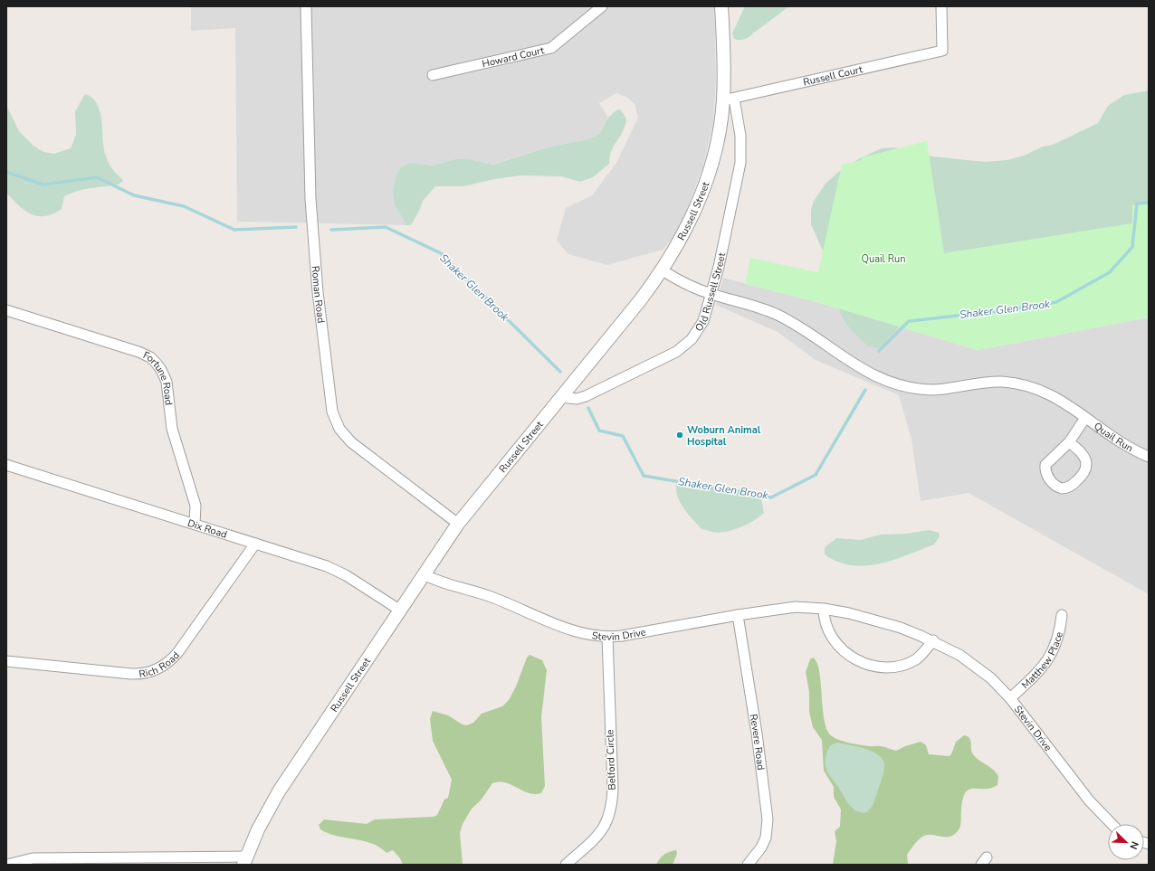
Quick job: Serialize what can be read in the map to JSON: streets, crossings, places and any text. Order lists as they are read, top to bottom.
{
  "streets": {
    "street": [
      "Howard Court",
      "Russell Court",
      "Russell Street",
      "Old Russell Street",
      "Roman Road",
      "Fortune Road",
      "Quail Run",
      "Dix Road",
      "Stevin Drive",
      "Matthew Place",
      "Rich Road",
      "Revere Road",
      "Belford Circle"
    ]
  },
  "crossings": [
    ["Russell Court", "Russell Street"],
    ["Russell Court", "Old Russell Street"],
    ["Russell Street", "Old Russell Street"],
    ["Russell Street", "Roman Road"],
    ["Russell Street", "Quail Run"],
    ["Russell Street", "Dix Road"],
    ["Russell Street", "Stevin Drive"],
    ["Old Russell Street", "Quail Run"],
    ["Fortune Road", "Dix Road"],
    ["Dix Road", "Rich Road"],
    ["Stevin Drive", "Matthew Place"],
    ["Stevin Drive", "Revere Road"],
    ["Stevin Drive", "Belford Circle"]
  ],
  "water": ["Shaker Glen Brook"],
  "parks": ["Quail Run"],
  "places": ["Woburn Animal Hospital"],
  "north": "bottom right"
}
